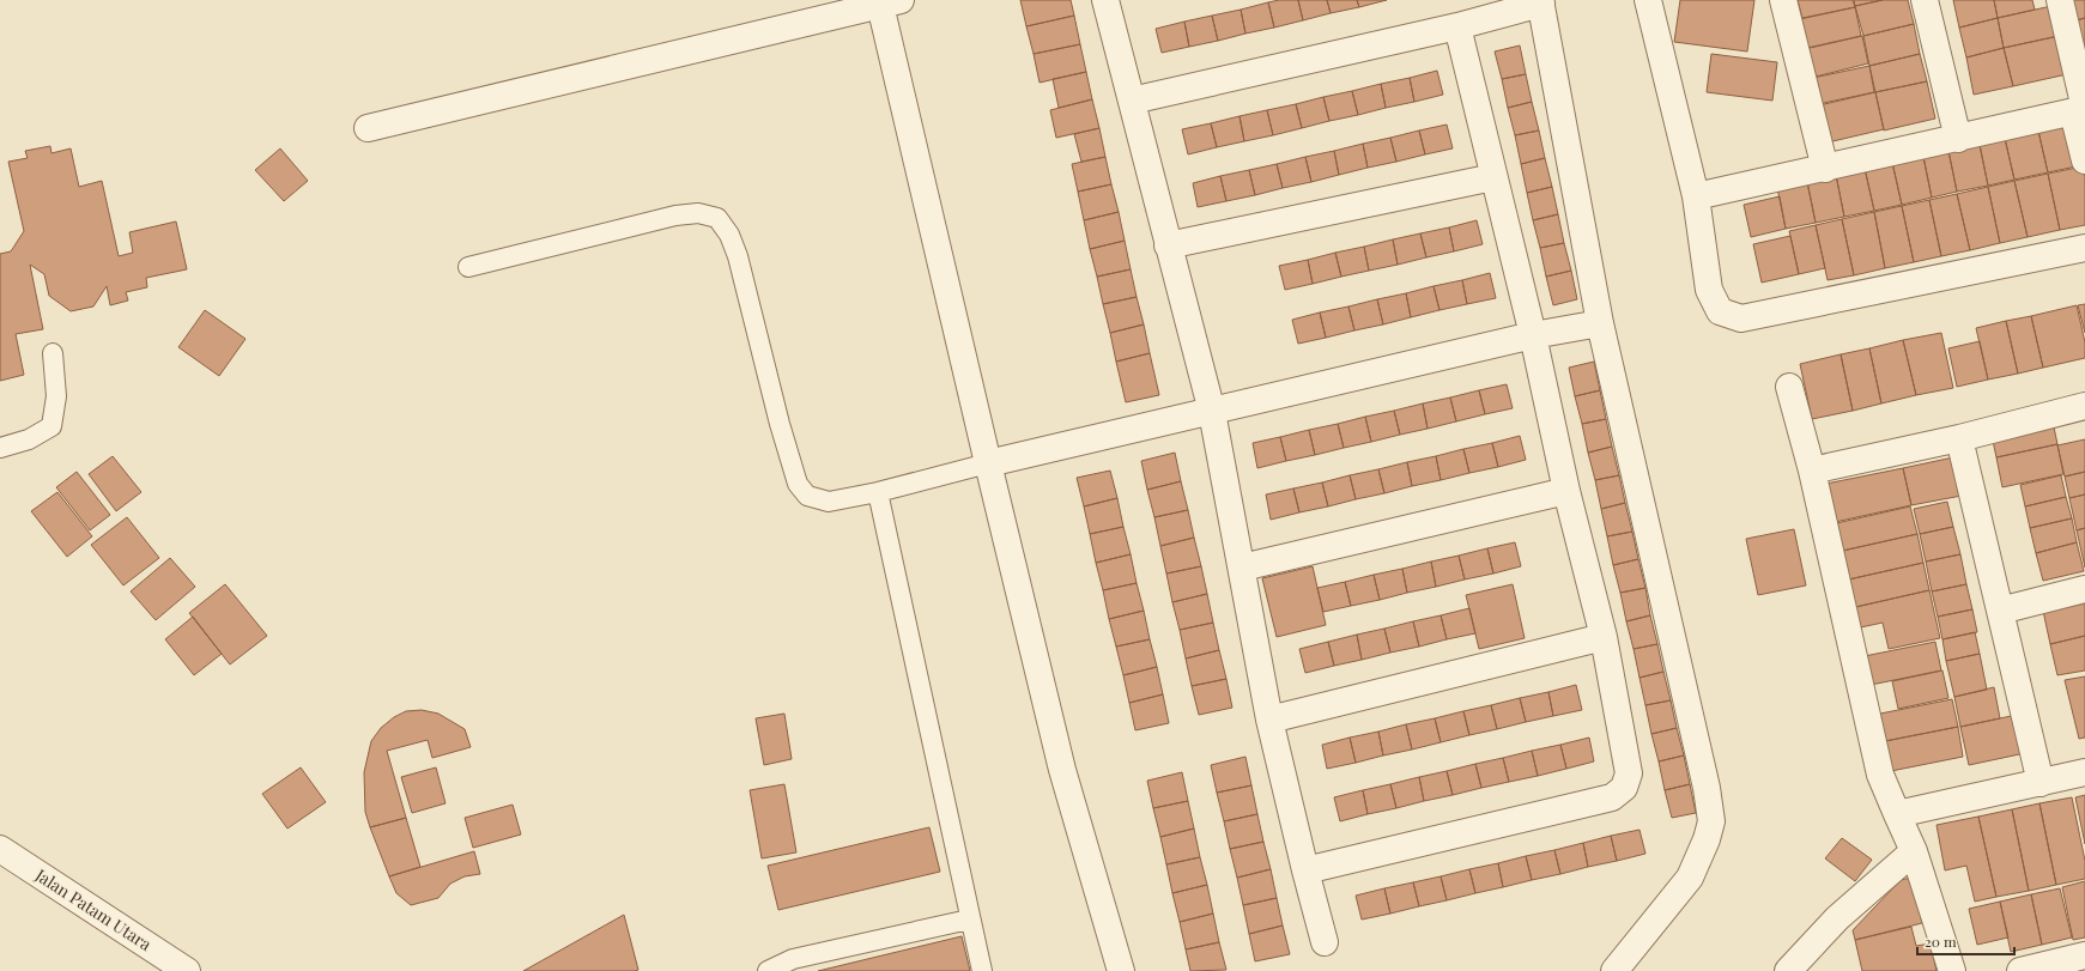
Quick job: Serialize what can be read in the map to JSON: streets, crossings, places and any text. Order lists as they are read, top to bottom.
{
  "streets": {
    "street": ["Jalan Patam Utara"]
  },
  "scale_bar": "20 m"
}
